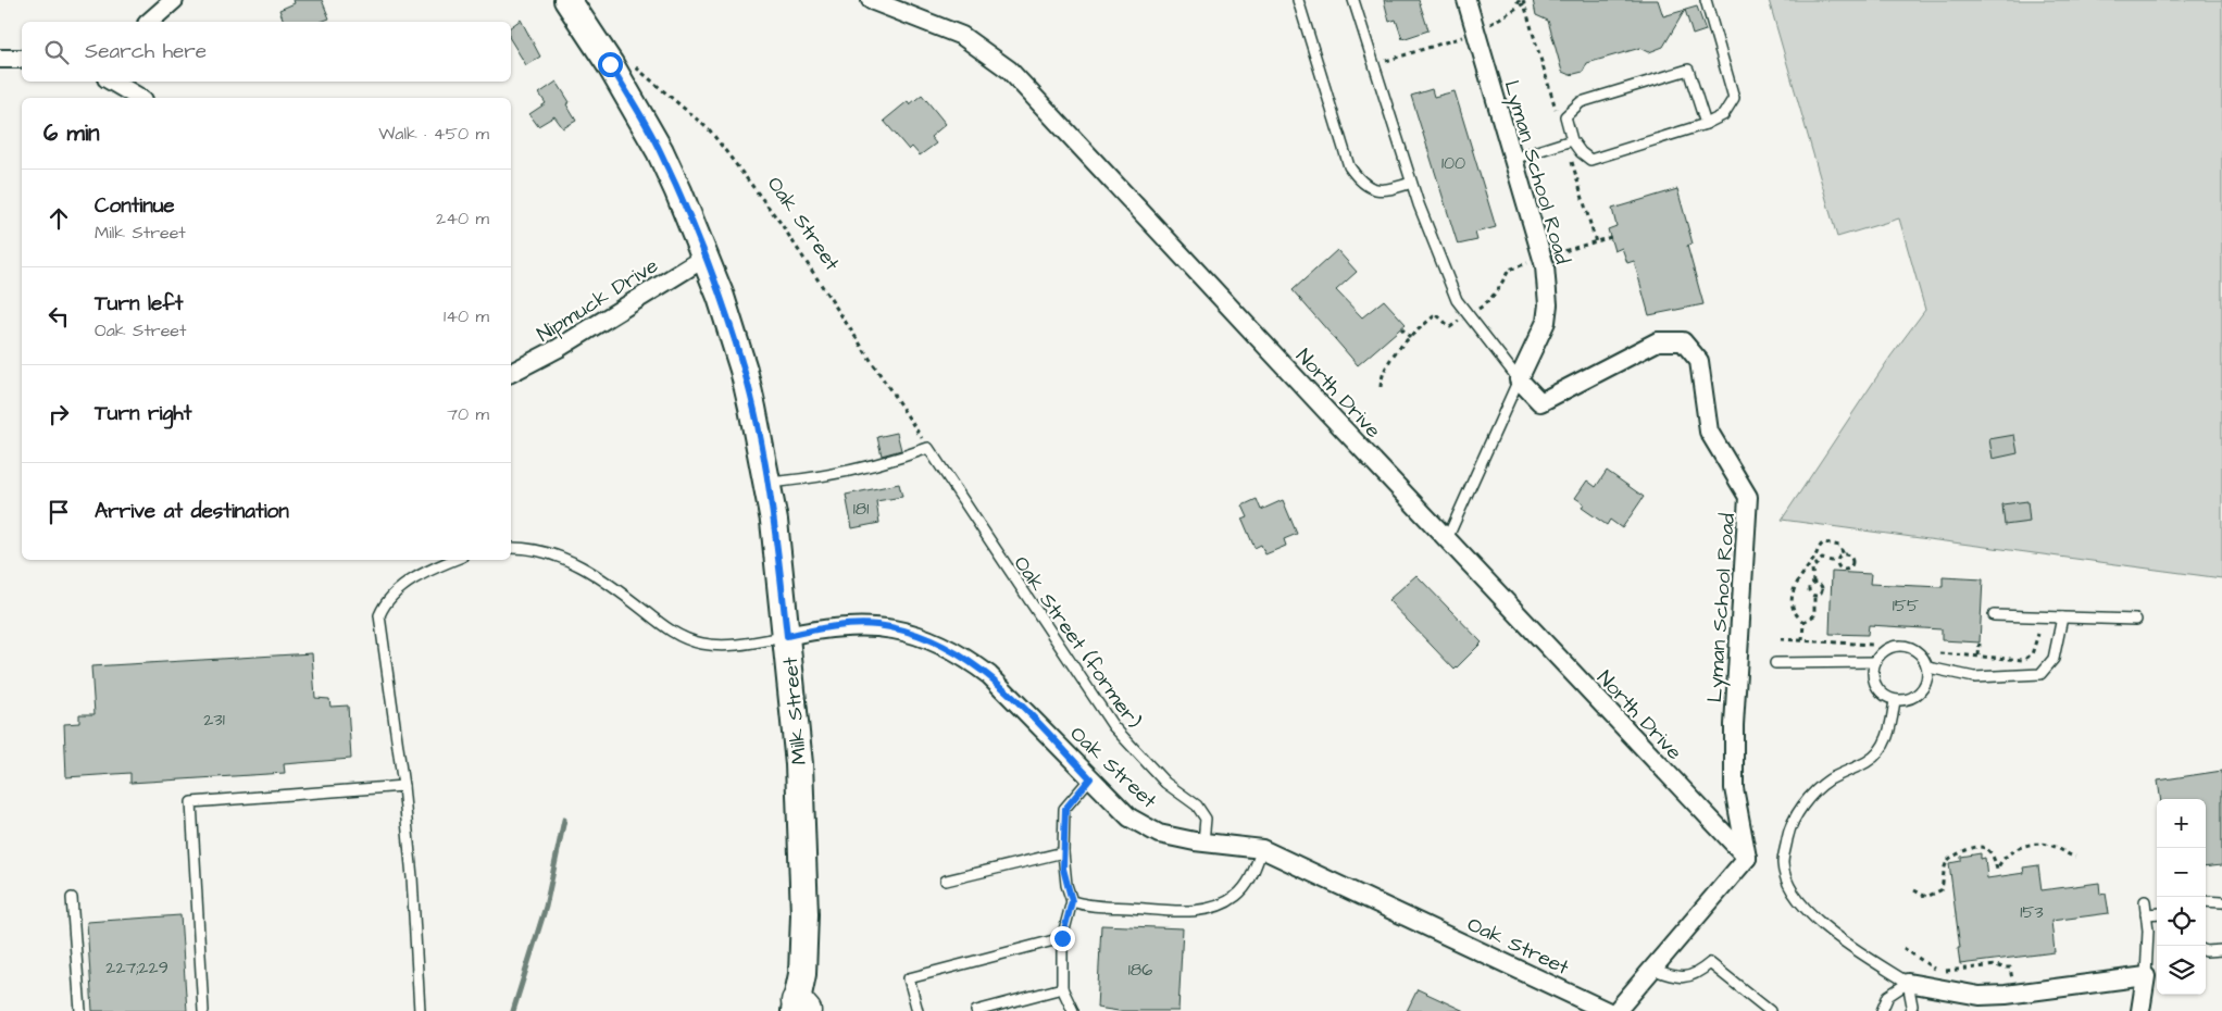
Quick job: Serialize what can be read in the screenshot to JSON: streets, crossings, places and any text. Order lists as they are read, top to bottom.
{
  "streets": {
    "main road": ["Milk Street"],
    "street": [
      "Lyman School Road",
      "Oak Street",
      "Nipmuck Drive",
      "North Drive"
    ],
    "lane": ["Oak Street (former)"]
  },
  "crossings": [
    ["Lyman School Road", "North Drive"],
    ["Oak Street", "Oak Street (former)"],
    ["Oak Street", "Milk Street"],
    ["Nipmuck Drive", "Milk Street"]
  ],
  "house_numbers": [
    "100",
    "181",
    "155",
    "231",
    "153",
    "227;229",
    "186"
  ],
  "page": {
    "search": "Search here",
    "heading": ["6 min", "Walk · 450 m"],
    "list": [
      ["Continue", "Milk Street", "240 m"],
      ["Turn left", "Oak Street", "140 m"],
      ["Turn right", "70 m"],
      "Arrive at destination"
    ],
    "map_buttons": ["+", "−"]
  }
}
